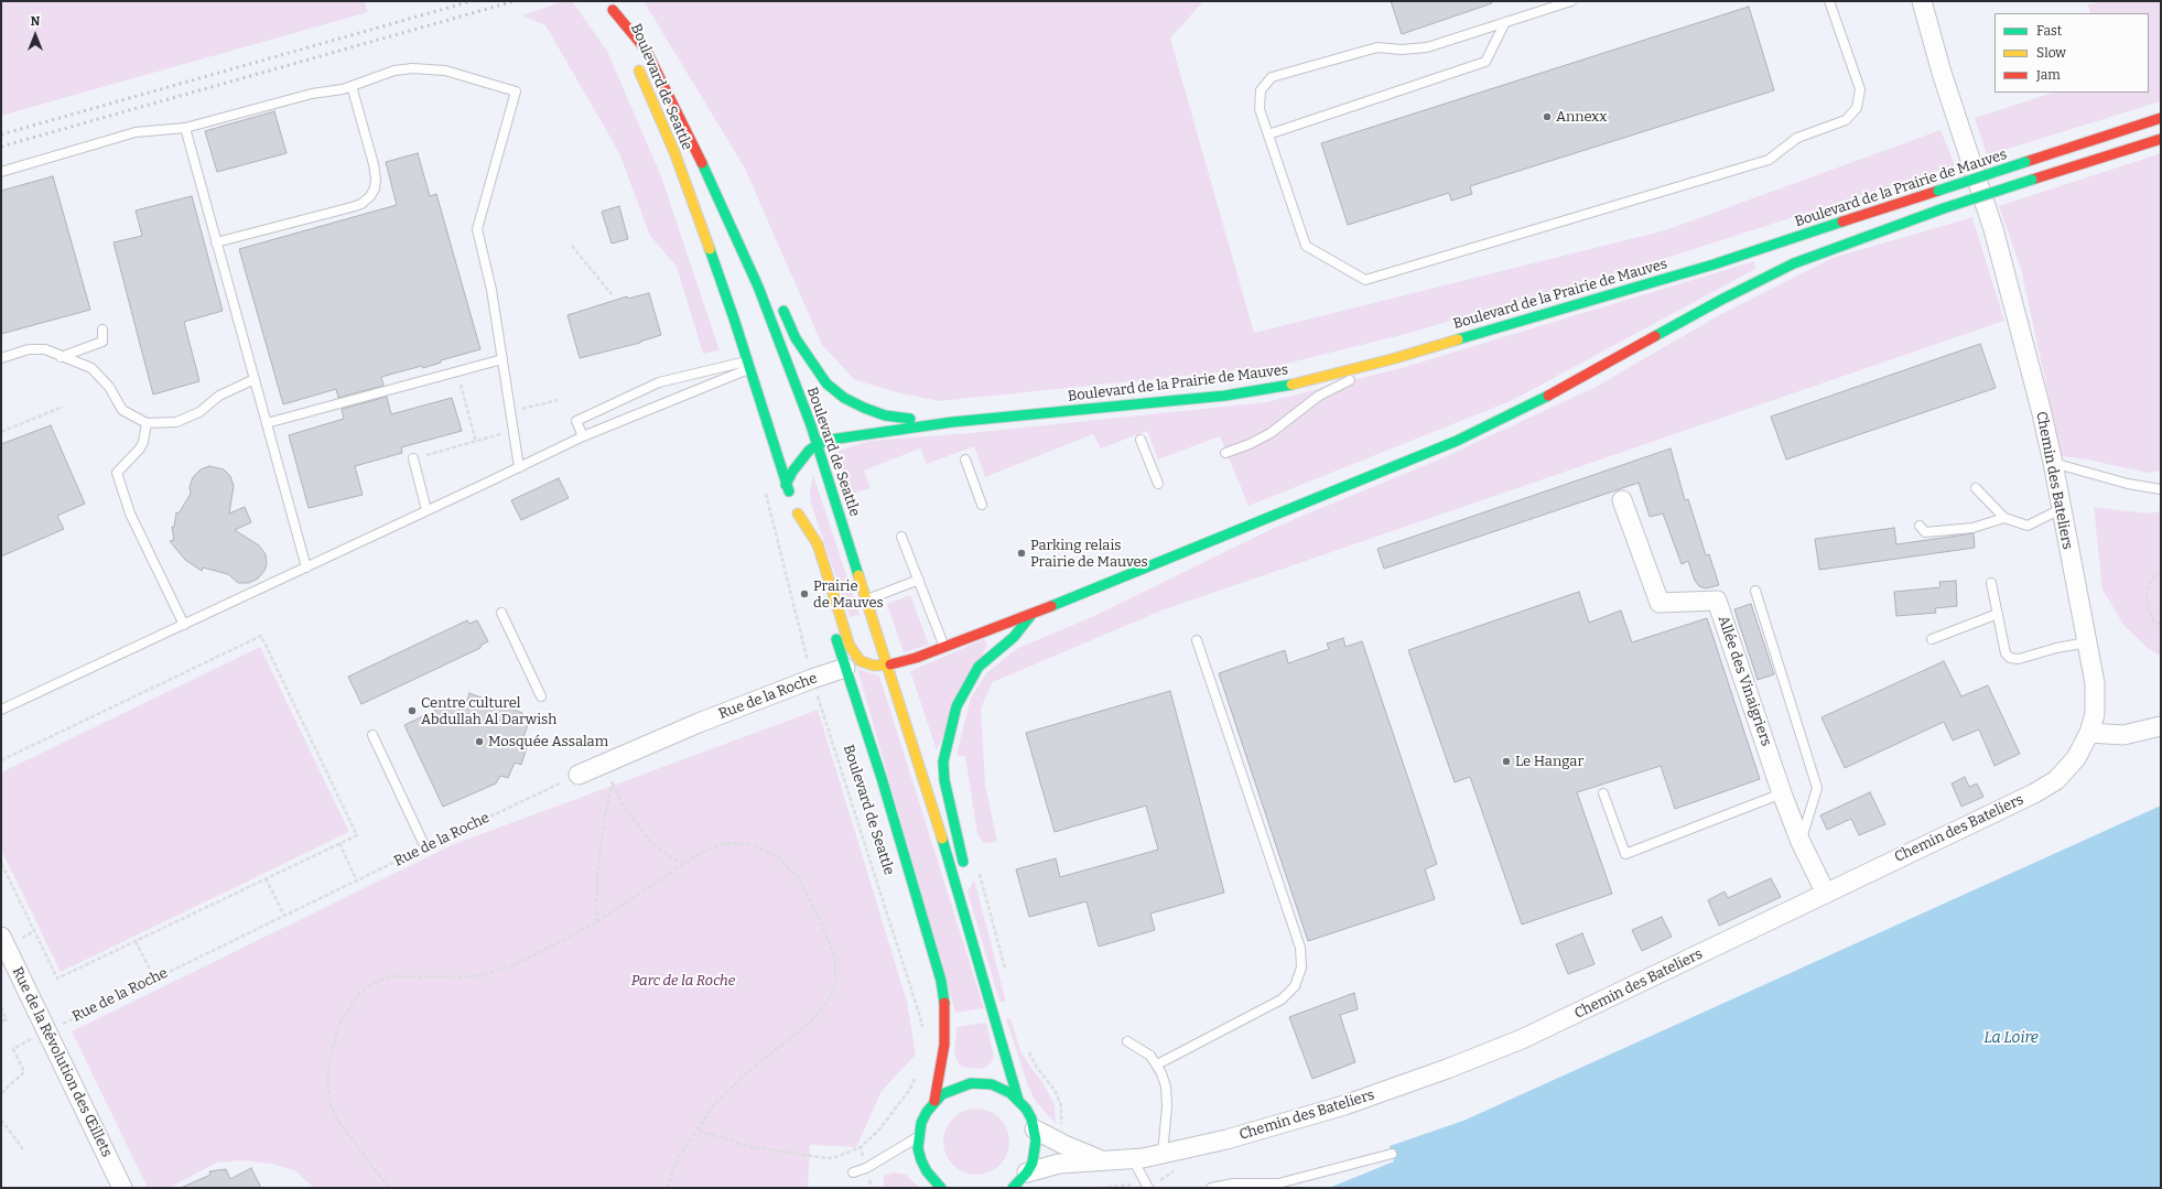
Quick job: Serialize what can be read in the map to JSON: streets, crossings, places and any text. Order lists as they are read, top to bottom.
{
  "streets": {
    "main road": ["Boulevard de Seattle", "Boulevard de la Prairie de Mauves"],
    "street": [
      "Chemin des Bateliers",
      "Allée des Vinaigriers",
      "Rue de la Roche",
      "Rue de la Révolution des Œillets"
    ]
  },
  "crossings": [
    ["Boulevard de Seattle", "Boulevard de la Prairie de Mauves"],
    ["Boulevard de Seattle", "Rue de la Roche"],
    ["Chemin des Bateliers", "Allée des Vinaigriers"],
    ["Rue de la Roche", "Rue de la Révolution des Œillets"]
  ],
  "water": ["La Loire"],
  "parks": ["Parc de la Roche"],
  "places": [
    "Annexx",
    "Parking relais Prairie de Mauves",
    "Prairie de Mauves",
    "Centre culturel Abdullah Al Darwish",
    "Mosquée Assalam",
    "Le Hangar"
  ],
  "legend": ["Fast", "Slow", "Jam"],
  "north": "top"
}
